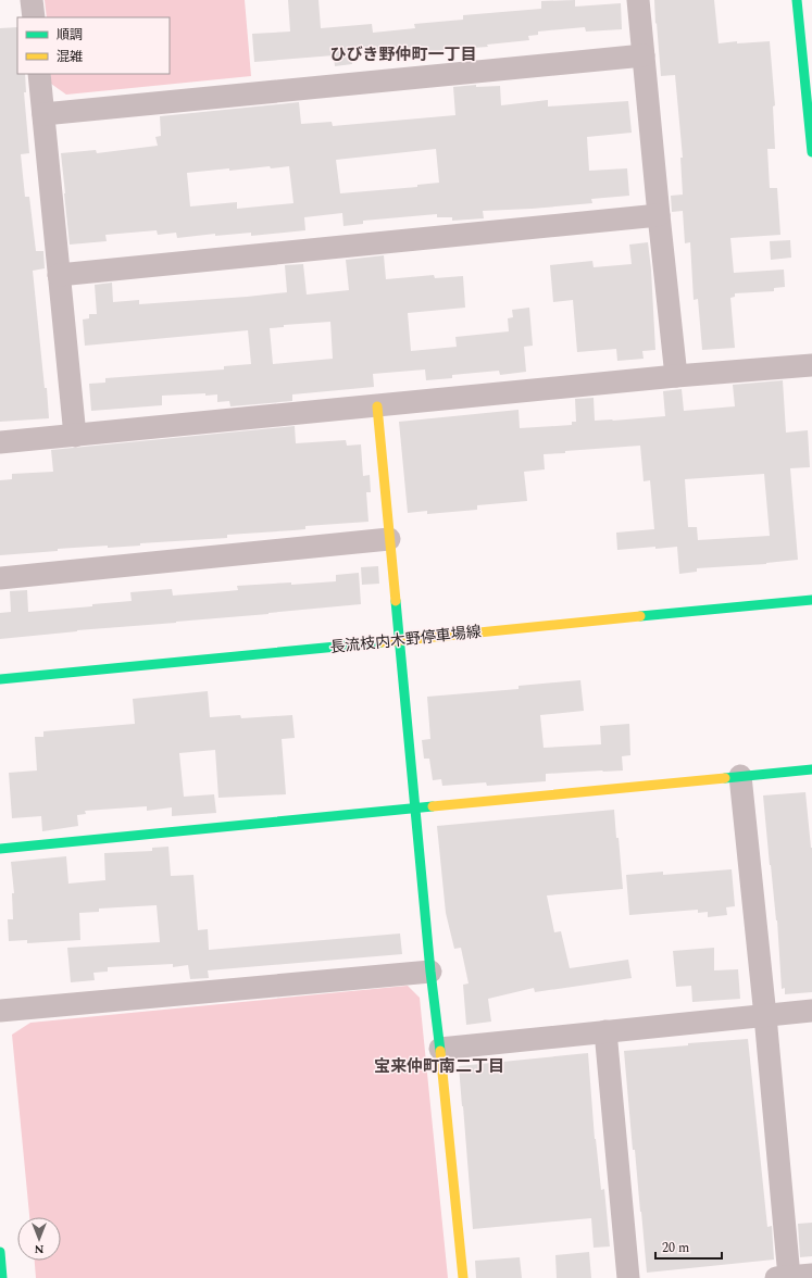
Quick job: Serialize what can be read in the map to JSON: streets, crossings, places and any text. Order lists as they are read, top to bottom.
{
  "streets": {
    "street": ["長流枝内木野停車場線"]
  },
  "districts": ["ひびき野仲町一丁目", "宝来仲町南二丁目"],
  "legend": ["順調", "混雑"],
  "scale_bar": "20 m",
  "north": "bottom"
}
